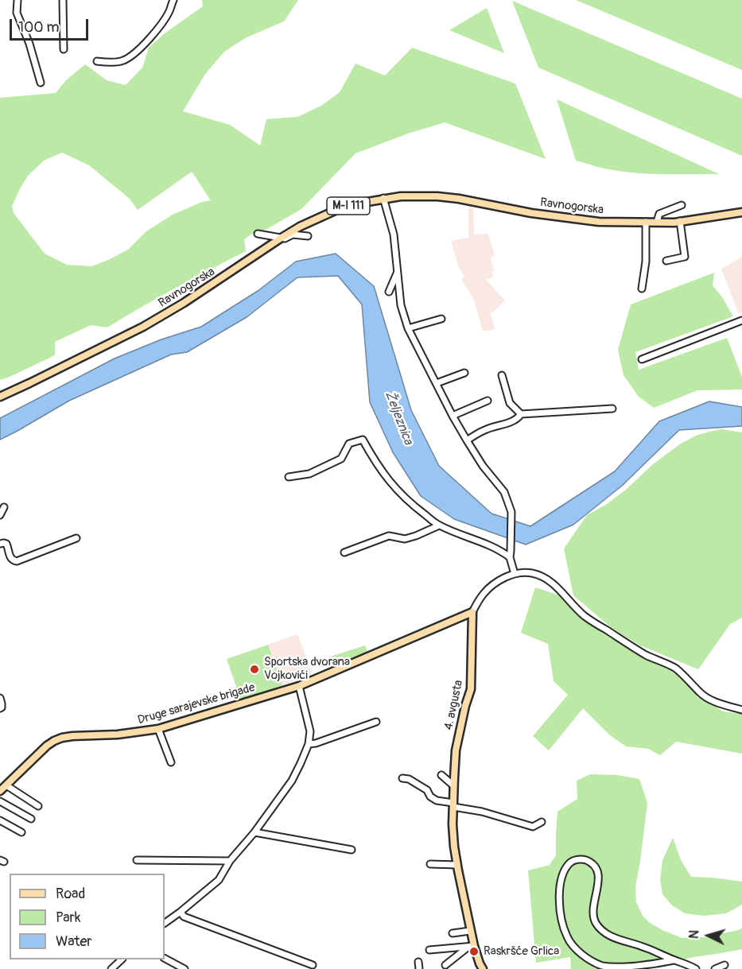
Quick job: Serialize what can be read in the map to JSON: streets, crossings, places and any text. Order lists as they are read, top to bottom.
{
  "streets": {
    "main road": [
      "M-I 111",
      "Ravnogorska",
      "Druge sarajevske brigade",
      "4. avgusta"
    ]
  },
  "crossings": [
    ["Druge sarajevske brigade", "4. avgusta"]
  ],
  "water": ["Željeznica"],
  "places": ["Sportska dvorana Vojkovići", "Raskršće Grlica"],
  "legend": ["Road", "Park", "Water"],
  "scale_bar": "100 m",
  "north": "left"
}
